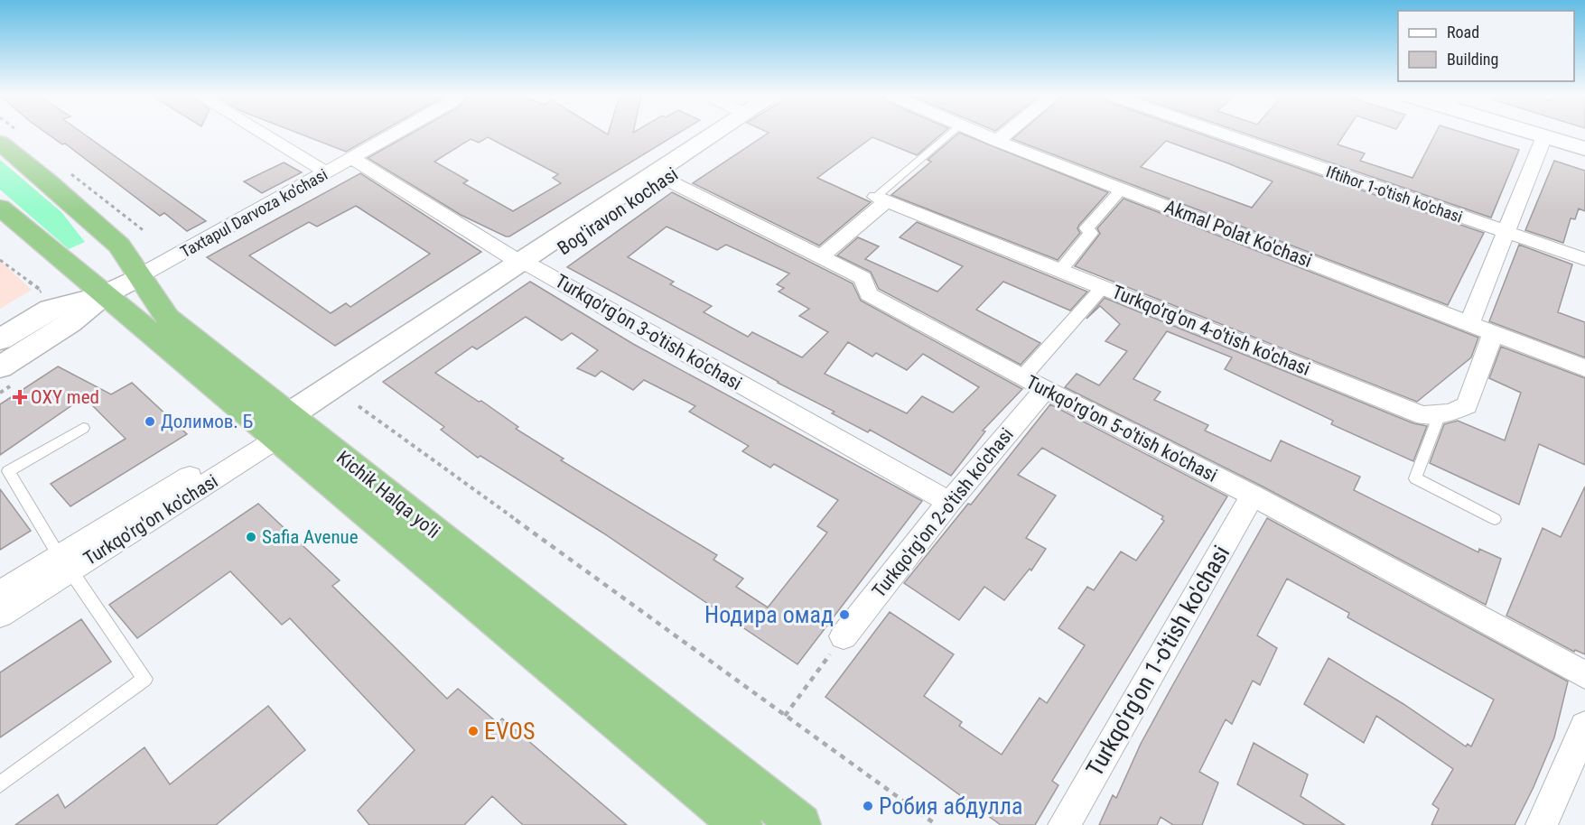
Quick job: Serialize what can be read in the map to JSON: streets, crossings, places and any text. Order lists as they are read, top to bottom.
{
  "streets": {
    "highway": ["Kichik Halqa yo'li"],
    "street": [
      "Iftihor 1-o'tish ko'chasi",
      "Bog'iravon kochasi",
      "Taxtapul Darvoza ko'chasi",
      "Akmal Polat Ko'chasi",
      "Turkqo'rg'on 4-o'tish ko'chasi",
      "Turkqo'rg'on 3-o'tish ko'chasi",
      "Turkqo'rg'on 5-o'tish ko'chasi",
      "Turkqo'rg'on 2-o'tish ko'chasi",
      "Turkqo'rg'on ko'chasi",
      "Turkqo'rg'on 1-o'tish ko'chasi"
    ]
  },
  "crossings": [
    ["Bog'iravon kochasi", "Turkqo'rg'on 3-o'tish ko'chasi"],
    ["Bog'iravon kochasi", "Turkqo'rg'on 5-o'tish ko'chasi"],
    ["Bog'iravon kochasi", "Kichik Halqa yo'li"],
    ["Bog'iravon kochasi", "Turkqo'rg'on ko'chasi"],
    ["Taxtapul Darvoza ko'chasi", "Turkqo'rg'on 3-o'tish ko'chasi"],
    ["Taxtapul Darvoza ko'chasi", "Kichik Halqa yo'li"],
    ["Akmal Polat Ko'chasi", "Turkqo'rg'on 4-o'tish ko'chasi"],
    ["Turkqo'rg'on 3-o'tish ko'chasi", "Turkqo'rg'on 2-o'tish ko'chasi"],
    ["Turkqo'rg'on 5-o'tish ko'chasi", "Turkqo'rg'on 2-o'tish ko'chasi"],
    ["Turkqo'rg'on 5-o'tish ko'chasi", "Turkqo'rg'on 1-o'tish ko'chasi"],
    ["Kichik Halqa yo'li", "Turkqo'rg'on ko'chasi"]
  ],
  "places": {
    "health": ["OXY med"],
    "other": [
      "Долимов. Б",
      "Safia Avenue",
      "Нодира омад",
      "EVOS",
      "Робия абдулла"
    ]
  },
  "legend": ["Road", "Building"]
}
